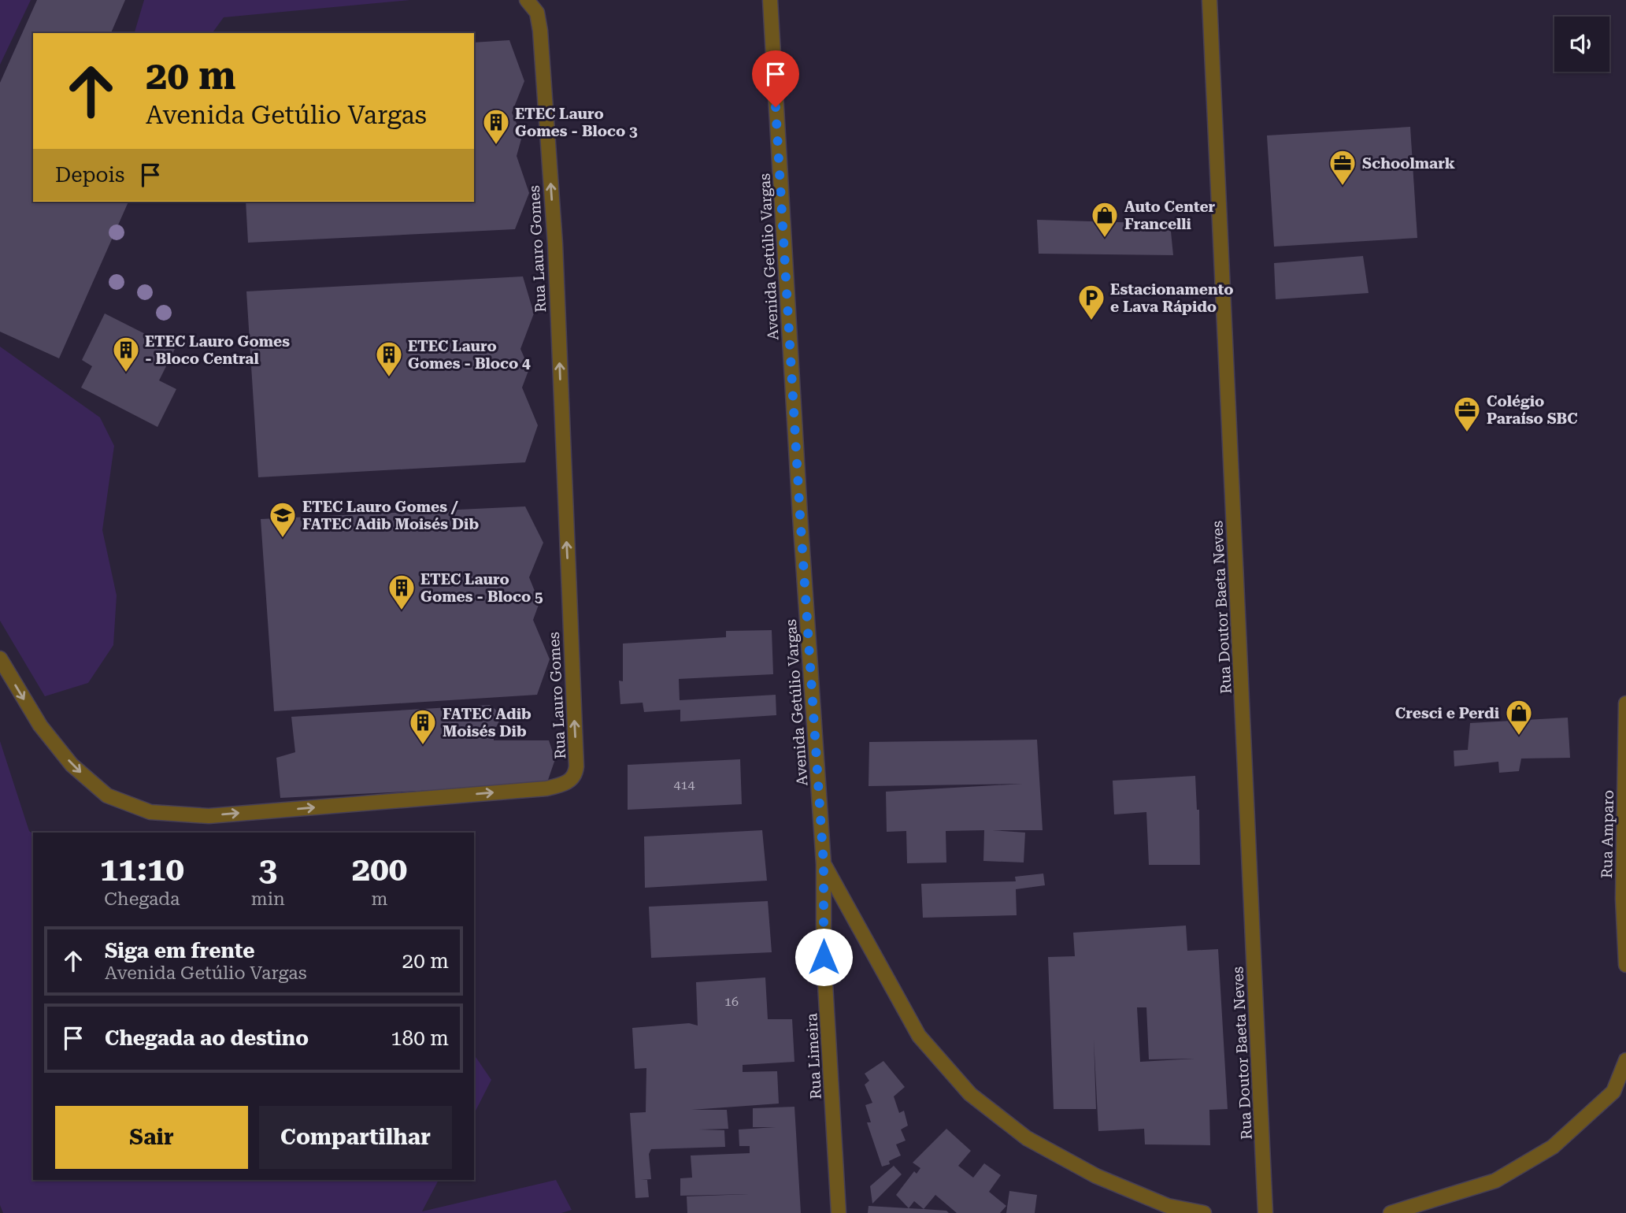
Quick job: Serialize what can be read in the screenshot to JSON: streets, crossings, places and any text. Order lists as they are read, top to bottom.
{
  "streets": {
    "street": [
      "Rua Lauro Gomes",
      "Avenida Getúlio Vargas",
      "Rua Doutor Baeta Neves",
      "Rua Amparo",
      "Rua Limeira"
    ]
  },
  "crossings": [
    ["Avenida Getúlio Vargas", "Rua Limeira"]
  ],
  "places": {
    "building": [
      "ETEC Lauro Gomes - Bloco 3",
      "ETEC Lauro Gomes - Bloco Central",
      "ETEC Lauro Gomes - Bloco 4",
      "ETEC Lauro Gomes - Bloco 5",
      "FATEC Adib Moisés Dib"
    ],
    "office": ["Schoolmark", "Colégio Paraíso SBC"],
    "shop": ["Auto Center Francelli", "Cresci e Perdi"],
    "parking": ["Estacionamento e Lava Rápido"],
    "school or university": ["ETEC Lauro Gomes / FATEC Adib Moisés Dib"]
  },
  "house_numbers": ["414", "16"],
  "page": {
    "turn": ["20 m", "Avenida Getúlio Vargas"],
    "then": "Depois",
    "eta": [
      "11:10",
      "Chegada",
      "3",
      "min",
      "200",
      "m"
    ],
    "list": [
      {
        "name": "Siga em frente",
        "note": "Avenida Getúlio Vargas",
        "value": "20 m"
      },
      {
        "name": "Chegada ao destino",
        "value": "180 m"
      }
    ],
    "buttons": ["Sair", "Compartilhar"]
  }
}
